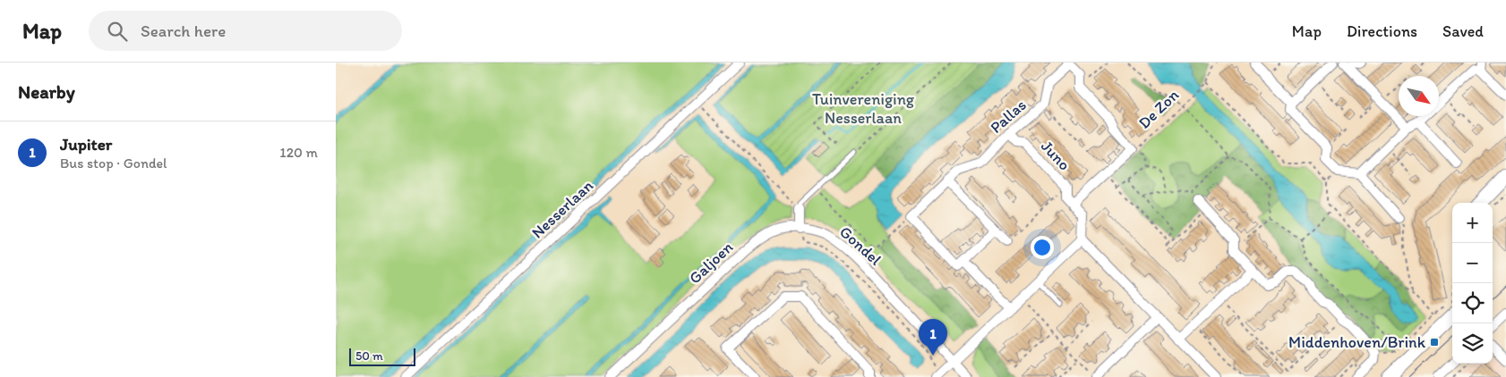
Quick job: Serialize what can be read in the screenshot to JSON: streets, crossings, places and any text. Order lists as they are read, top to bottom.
{
  "streets": {
    "street": [
      "Pallas",
      "Juno",
      "Nesserlaan",
      "Gondel",
      "Galjoen"
    ],
    "path": ["De Zon"]
  },
  "crossings": [
    ["De Zon", "Pallas"],
    ["Pallas", "Juno"],
    ["Gondel", "Galjoen"]
  ],
  "parks": ["Tuinvereniging Nesserlaan"],
  "places": {
    "transit": ["Middenhoven/Brink"]
  },
  "scale_bar": "50 m",
  "north": "bottom right",
  "page": {
    "header": "Map",
    "search": "Search here",
    "nav": ["Map", "Directions", "Saved"],
    "heading": "Nearby",
    "list": [
      {
        "mark": "1",
        "name": "Jupiter",
        "note": "Bus stop · Gondel",
        "value": "120 m"
      }
    ],
    "map_buttons": ["+", "−"],
    "pins": "1",
    "scale": "50 m"
  }
}
